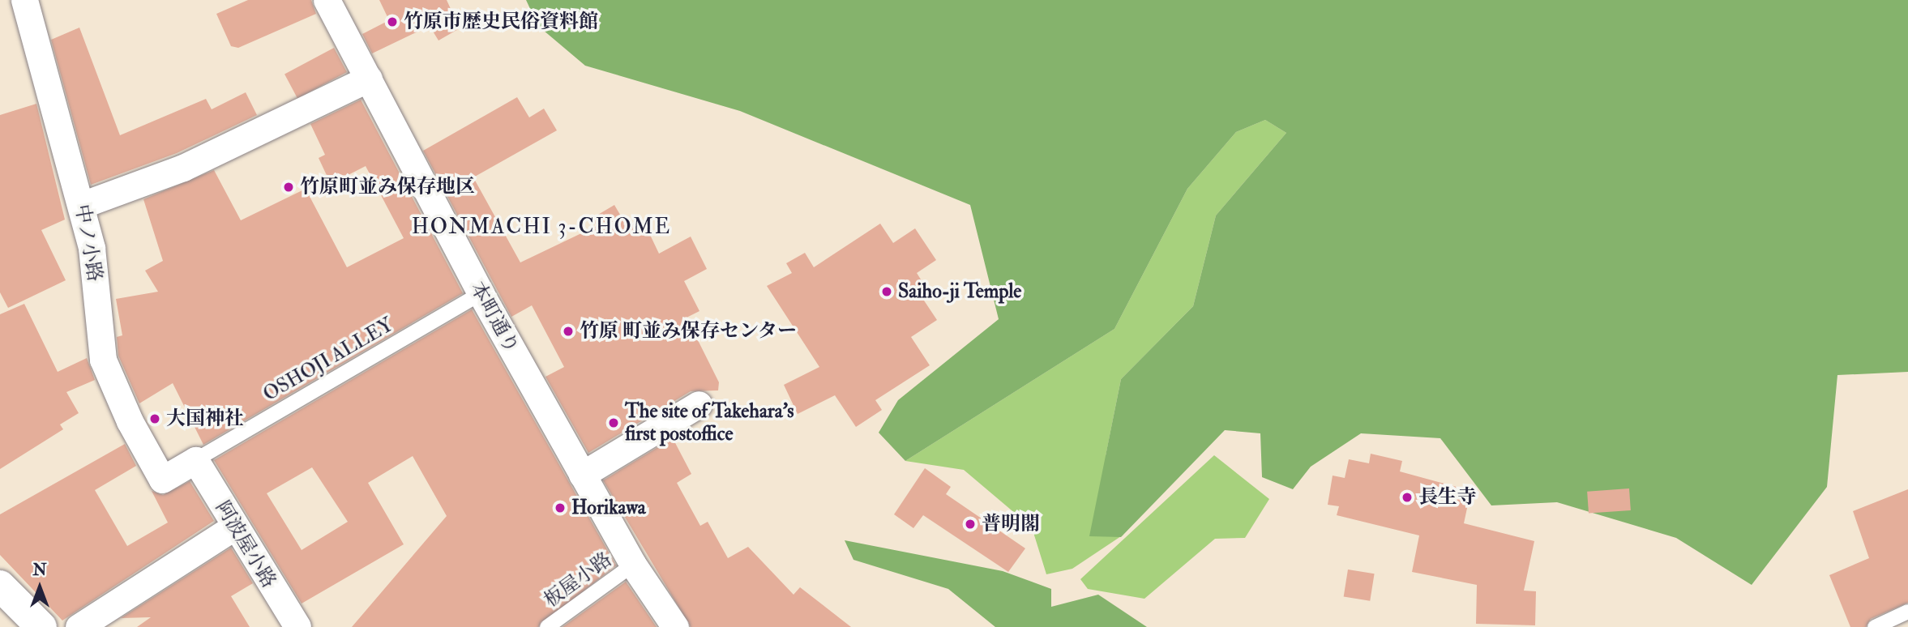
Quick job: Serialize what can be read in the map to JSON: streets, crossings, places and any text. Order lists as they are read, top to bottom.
{
  "streets": {
    "street": ["中ノ小路", "本町通り", "阿波屋小路"],
    "lane": ["OSHOJI ALLEY", "板屋小路"]
  },
  "crossings": [
    ["中ノ小路", "OSHOJI ALLEY"],
    ["中ノ小路", "阿波屋小路"],
    ["本町通り", "OSHOJI ALLEY"],
    ["本町通り", "板屋小路"],
    ["OSHOJI ALLEY", "阿波屋小路"]
  ],
  "districts": ["HONMACHI 3-CHOME"],
  "places": [
    "竹原市歴史民俗資料館",
    "竹原町並み保存地区",
    "Saiho-ji Temple",
    "竹原 町並み保存センター",
    "大国神社",
    "The site of Takehara's first postoffice",
    "長生寺",
    "Horikawa",
    "普明閣"
  ],
  "north": "top"
}
